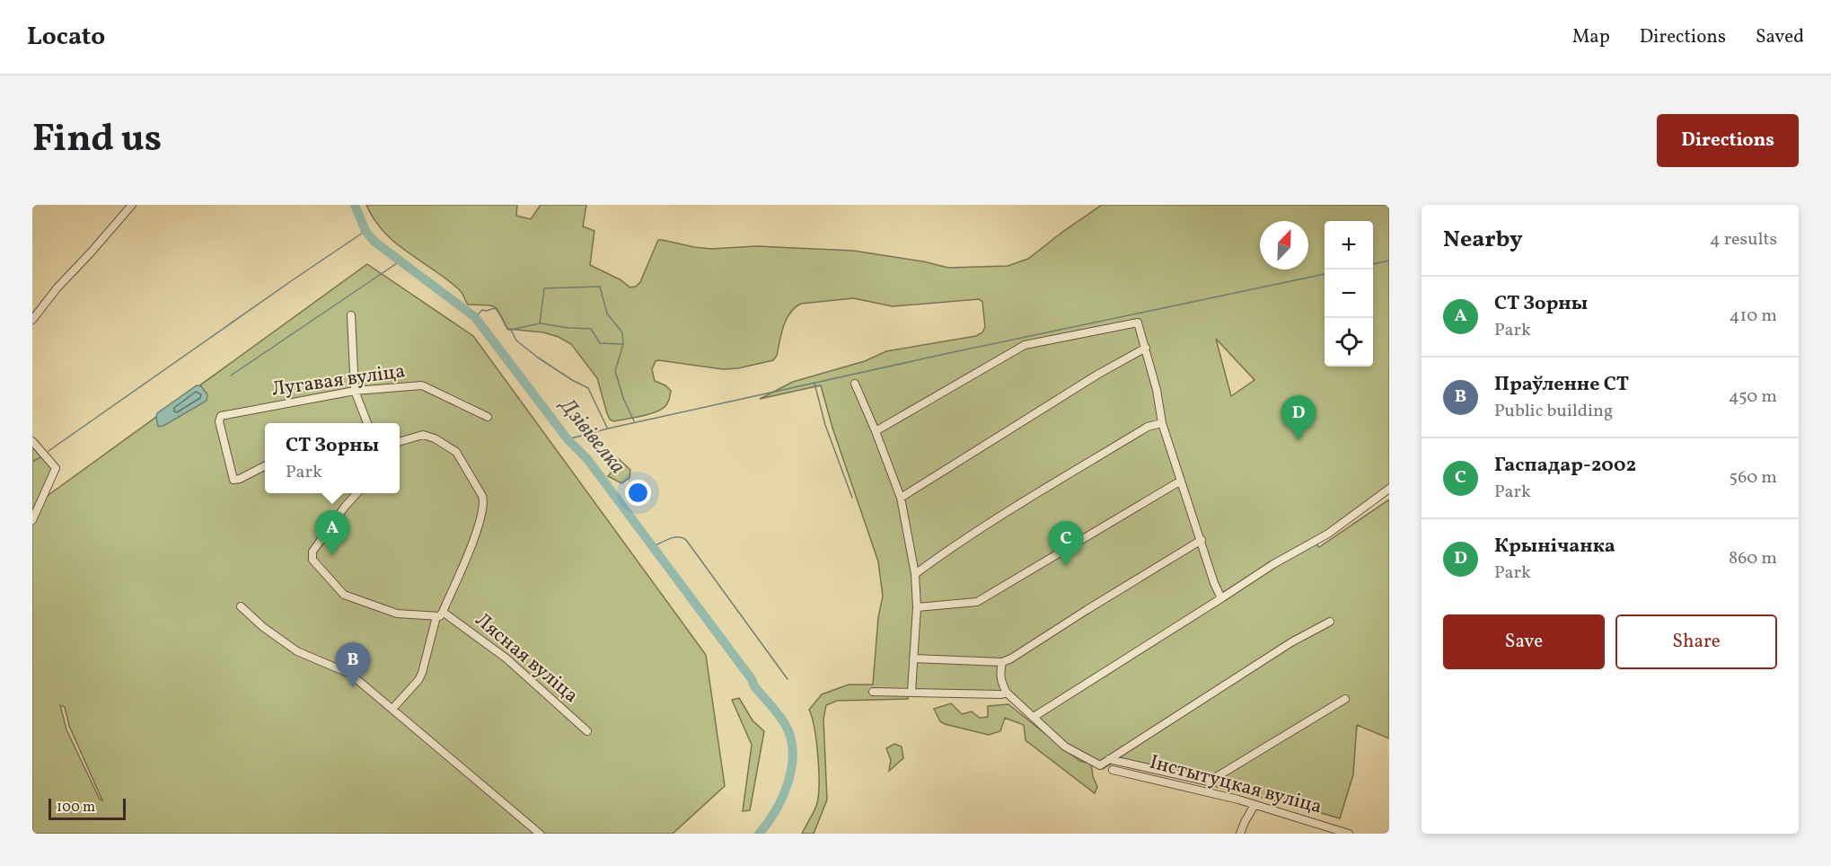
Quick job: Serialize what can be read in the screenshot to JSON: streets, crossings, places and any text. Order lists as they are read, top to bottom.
{
  "streets": {
    "street": ["Лугавая вуліца", "Лясная вуліца", "Інстытуцкая вуліца"]
  },
  "water": ["Дзівівелка"],
  "scale_bar": "100 m",
  "north": "top right",
  "page": {
    "header": "Locato",
    "nav": ["Map", "Directions", "Saved"],
    "title": "Find us",
    "buttons": [
      "Directions",
      ["Save", "Share"]
    ],
    "heading": ["Nearby", "4 results"],
    "map_buttons": ["+", "−"],
    "list": [
      {
        "mark": "A",
        "name": "СТ Зорны",
        "note": "Park",
        "value": "410 m"
      },
      {
        "mark": "B",
        "name": "Праўленне СТ",
        "note": "Public building",
        "value": "450 m"
      },
      {
        "mark": "C",
        "name": "Гаспадар-2002",
        "note": "Park",
        "value": "560 m"
      },
      {
        "mark": "D",
        "name": "Крынічанка",
        "note": "Park",
        "value": "860 m"
      }
    ],
    "pins": [
      "D",
      "A",
      "C",
      "B"
    ],
    "popup": ["СТ Зорны", "Park"],
    "scale": "100 m"
  }
}
